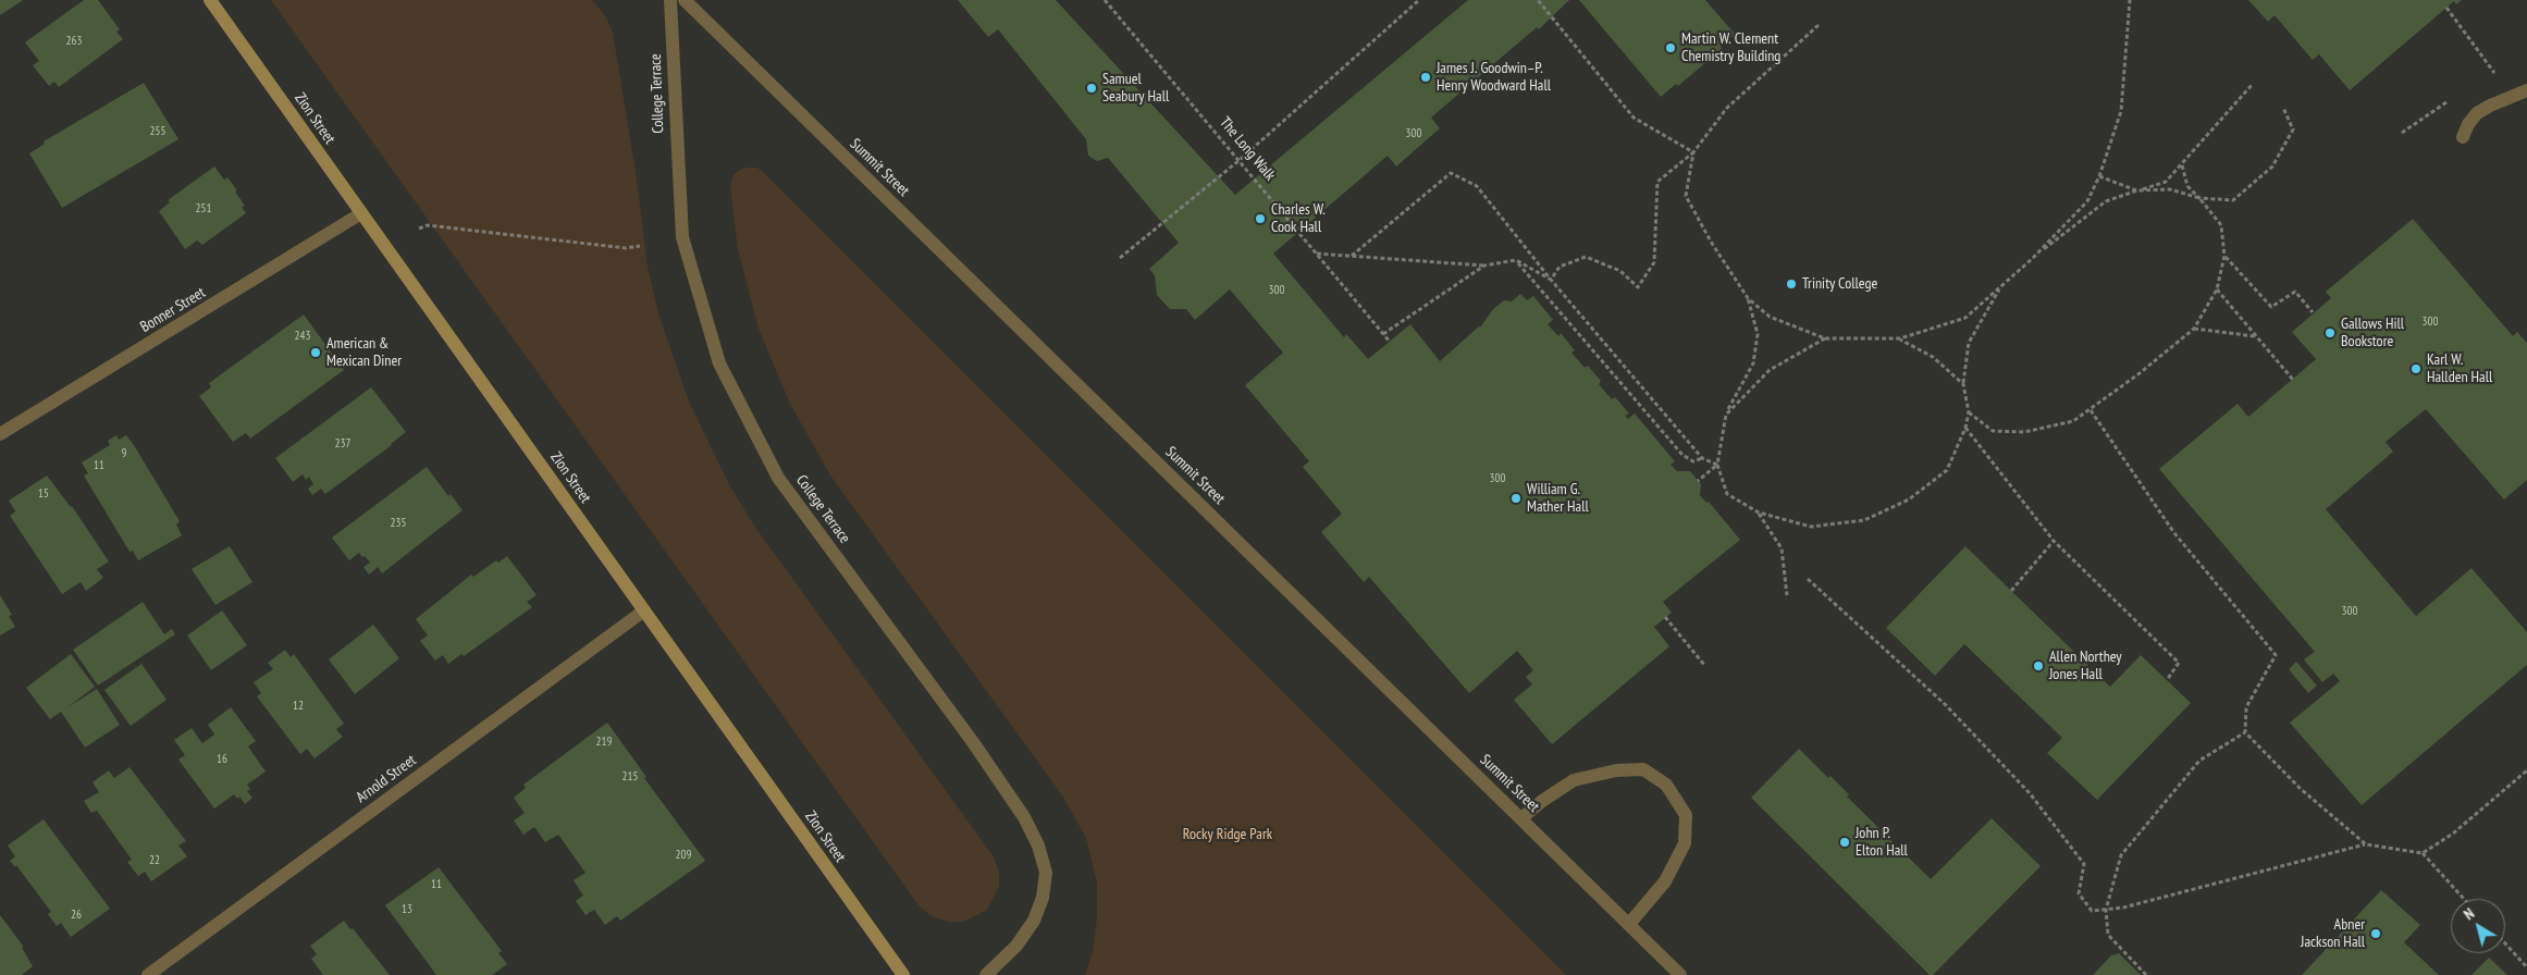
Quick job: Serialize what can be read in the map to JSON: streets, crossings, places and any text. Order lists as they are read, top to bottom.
{
  "streets": {
    "main road": ["Zion Street"],
    "street": [
      "College Terrace",
      "Summit Street",
      "Bonner Street",
      "Arnold Street"
    ],
    "path": ["The Long Walk"]
  },
  "crossings": [
    ["Zion Street", "Bonner Street"],
    ["Zion Street", "Arnold Street"]
  ],
  "parks": ["Rocky Ridge Park"],
  "places": [
    "Martin W. Clement Chemistry Building",
    "James J. Goodwin–P. Henry Woodward Hall",
    "Samuel Seabury Hall",
    "Charles W. Cook Hall",
    "Trinity College",
    "Gallows Hill Bookstore",
    "American & Mexican Diner",
    "Karl W. Hallden Hall",
    "William G. Mather Hall",
    "Allen Northey Jones Hall",
    "John P. Elton Hall",
    "Abner Jackson Hall"
  ],
  "house_numbers": [
    "263",
    "255",
    "300",
    "251",
    "300",
    "300",
    "243",
    "237",
    "9",
    "11",
    "300",
    "15",
    "235",
    "300",
    "12",
    "219",
    "16",
    "215",
    "209",
    "22",
    "11",
    "13",
    "26"
  ],
  "north": "top left"
}
